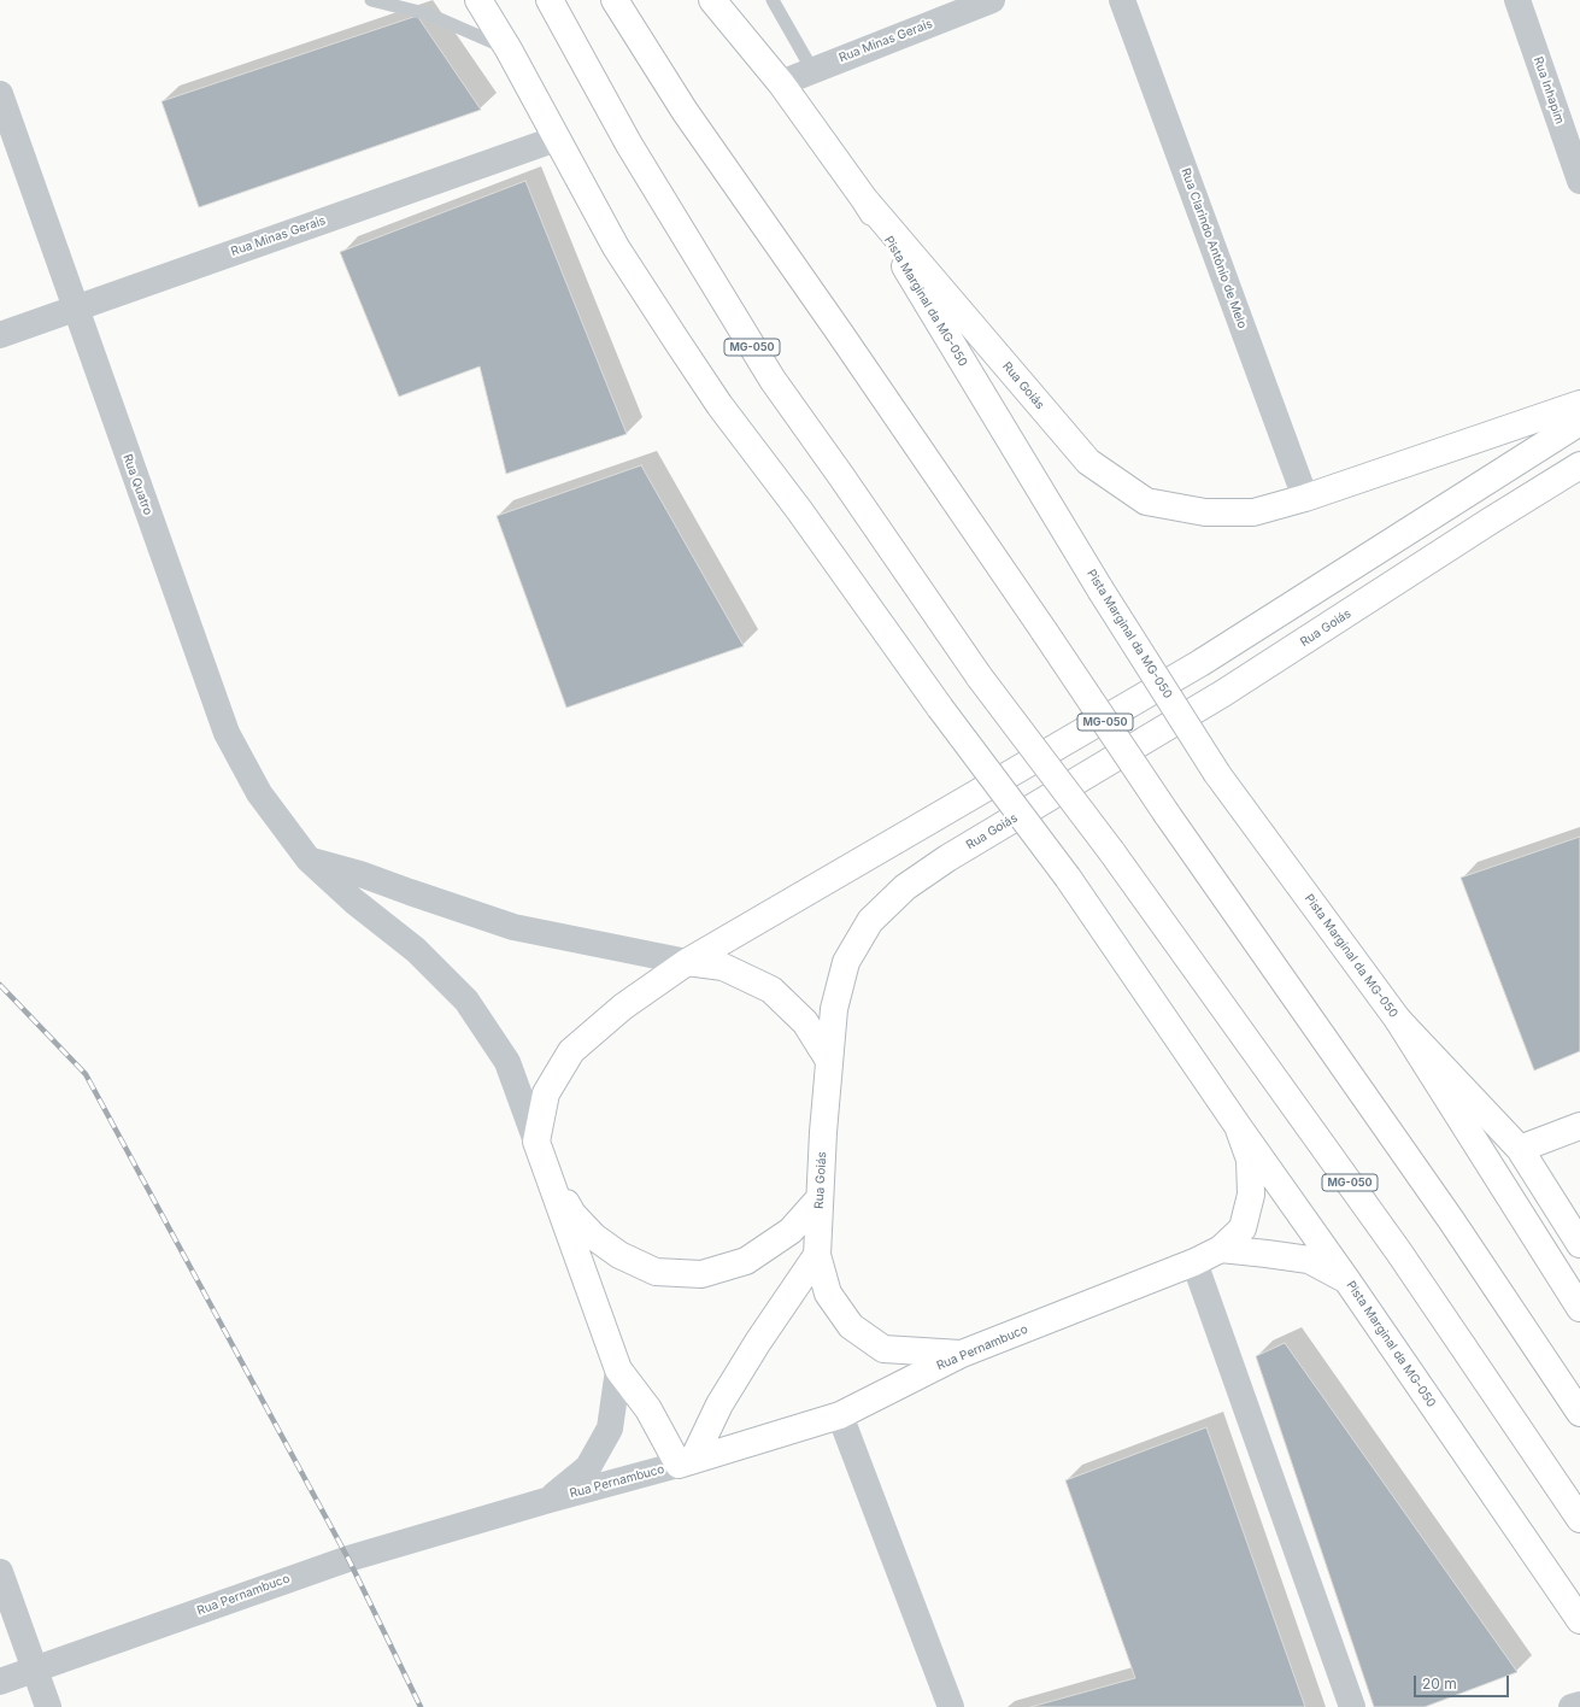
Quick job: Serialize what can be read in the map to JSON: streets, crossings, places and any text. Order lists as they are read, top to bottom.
{
  "streets": {
    "main road": [
      "Pista Marginal da MG-050",
      "MG-050",
      "Rua Goiás",
      "Rua Pernambuco"
    ],
    "street": [
      "Rua Minas Gerais",
      "Rua Inhapim",
      "Rua Clarindo Antônio de Melo",
      "Rua Quatro"
    ]
  },
  "crossings": [
    ["Rua Minas Gerais", "Pista Marginal da MG-050"],
    ["Rua Minas Gerais", "Rua Quatro"],
    ["Rua Clarindo Antônio de Melo", "Rua Goiás"],
    ["Pista Marginal da MG-050", "Rua Goiás"],
    ["Pista Marginal da MG-050", "Rua Pernambuco"],
    ["Rua Goiás", "Rua Pernambuco"]
  ],
  "scale_bar": "20 m"
}
